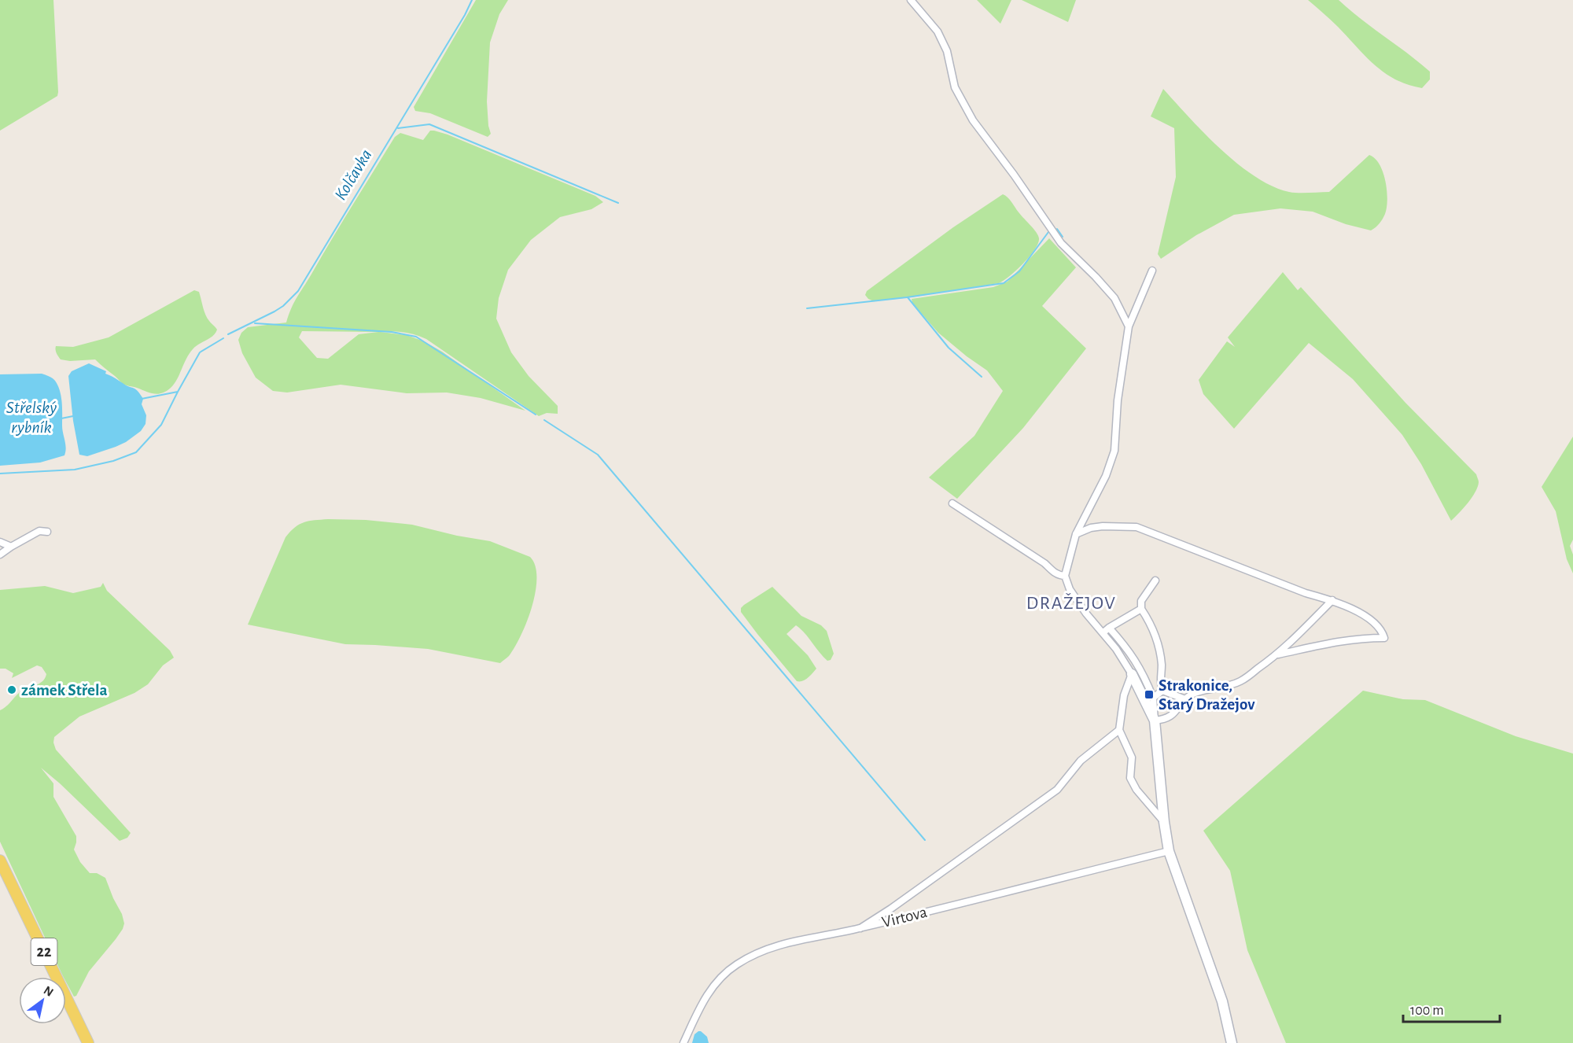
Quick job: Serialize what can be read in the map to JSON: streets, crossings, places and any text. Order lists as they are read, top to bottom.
{
  "streets": {
    "main road": ["22"],
    "street": ["Virtova"]
  },
  "districts": ["DRAŽEJOV"],
  "water": ["Kolčavka", "Střelský rybník"],
  "places": {
    "other": ["zámek Střela"],
    "transit": ["Strakonice, Starý Dražejov"]
  },
  "scale_bar": "100 m",
  "north": "top right"
}
